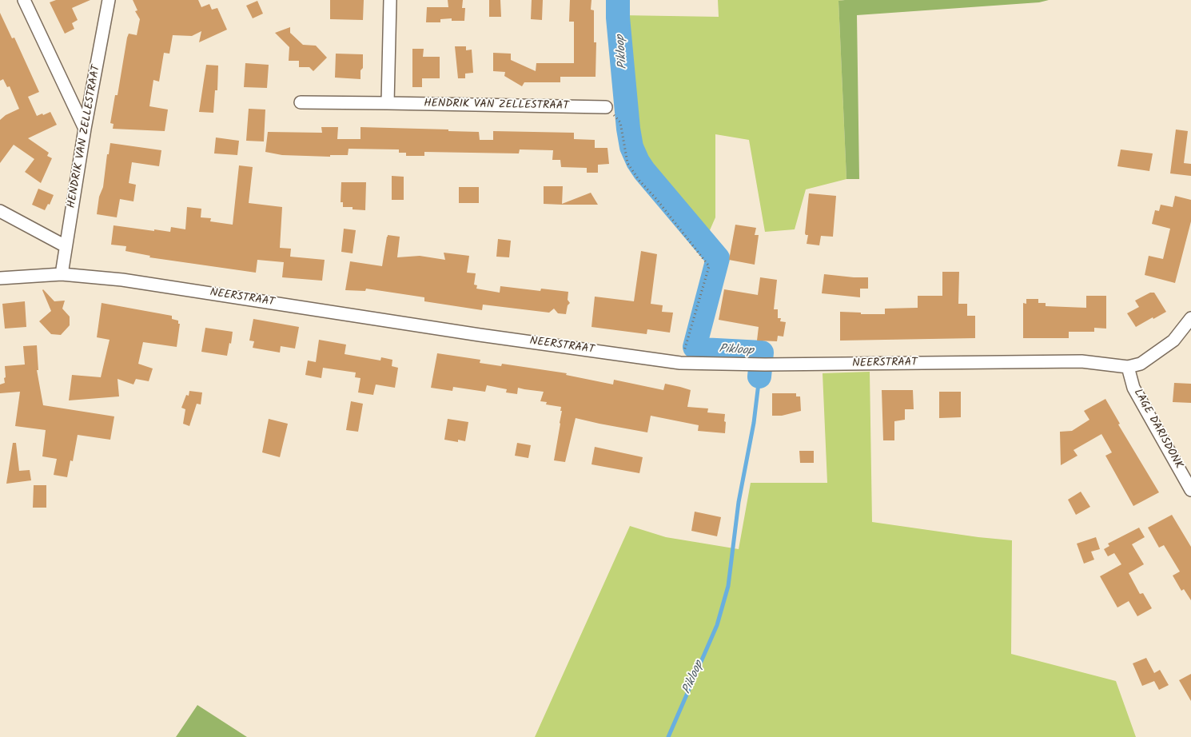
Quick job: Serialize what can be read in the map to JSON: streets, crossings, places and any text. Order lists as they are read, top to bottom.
{
  "streets": {
    "street": ["HENDRIK VAN ZELLESTRAAT", "NEERSTRAAT", "LAGE DARISDONK"]
  },
  "crossings": [
    ["HENDRIK VAN ZELLESTRAAT", "NEERSTRAAT"],
    ["NEERSTRAAT", "LAGE DARISDONK"]
  ],
  "water": ["Pikloop"]
}
